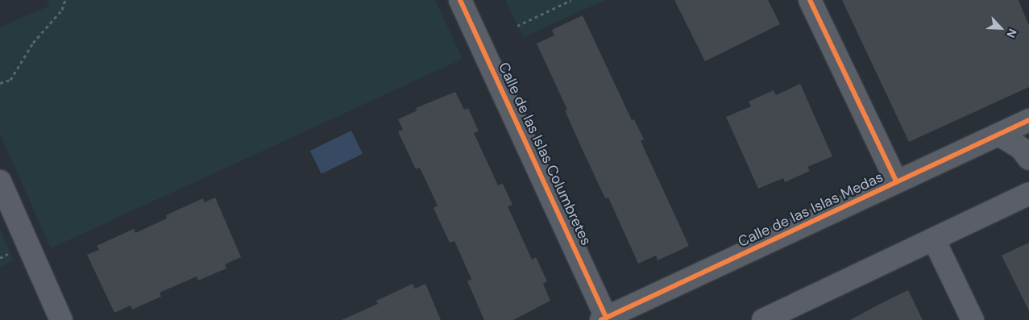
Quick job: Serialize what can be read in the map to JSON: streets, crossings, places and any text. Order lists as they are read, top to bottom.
{
  "streets": {
    "street": ["Calle de las Islas Columbretes", "Calle de las Islas Medas"]
  },
  "crossings": [
    ["Calle de las Islas Columbretes", "Calle de las Islas Medas"]
  ],
  "north": "bottom right"
}
